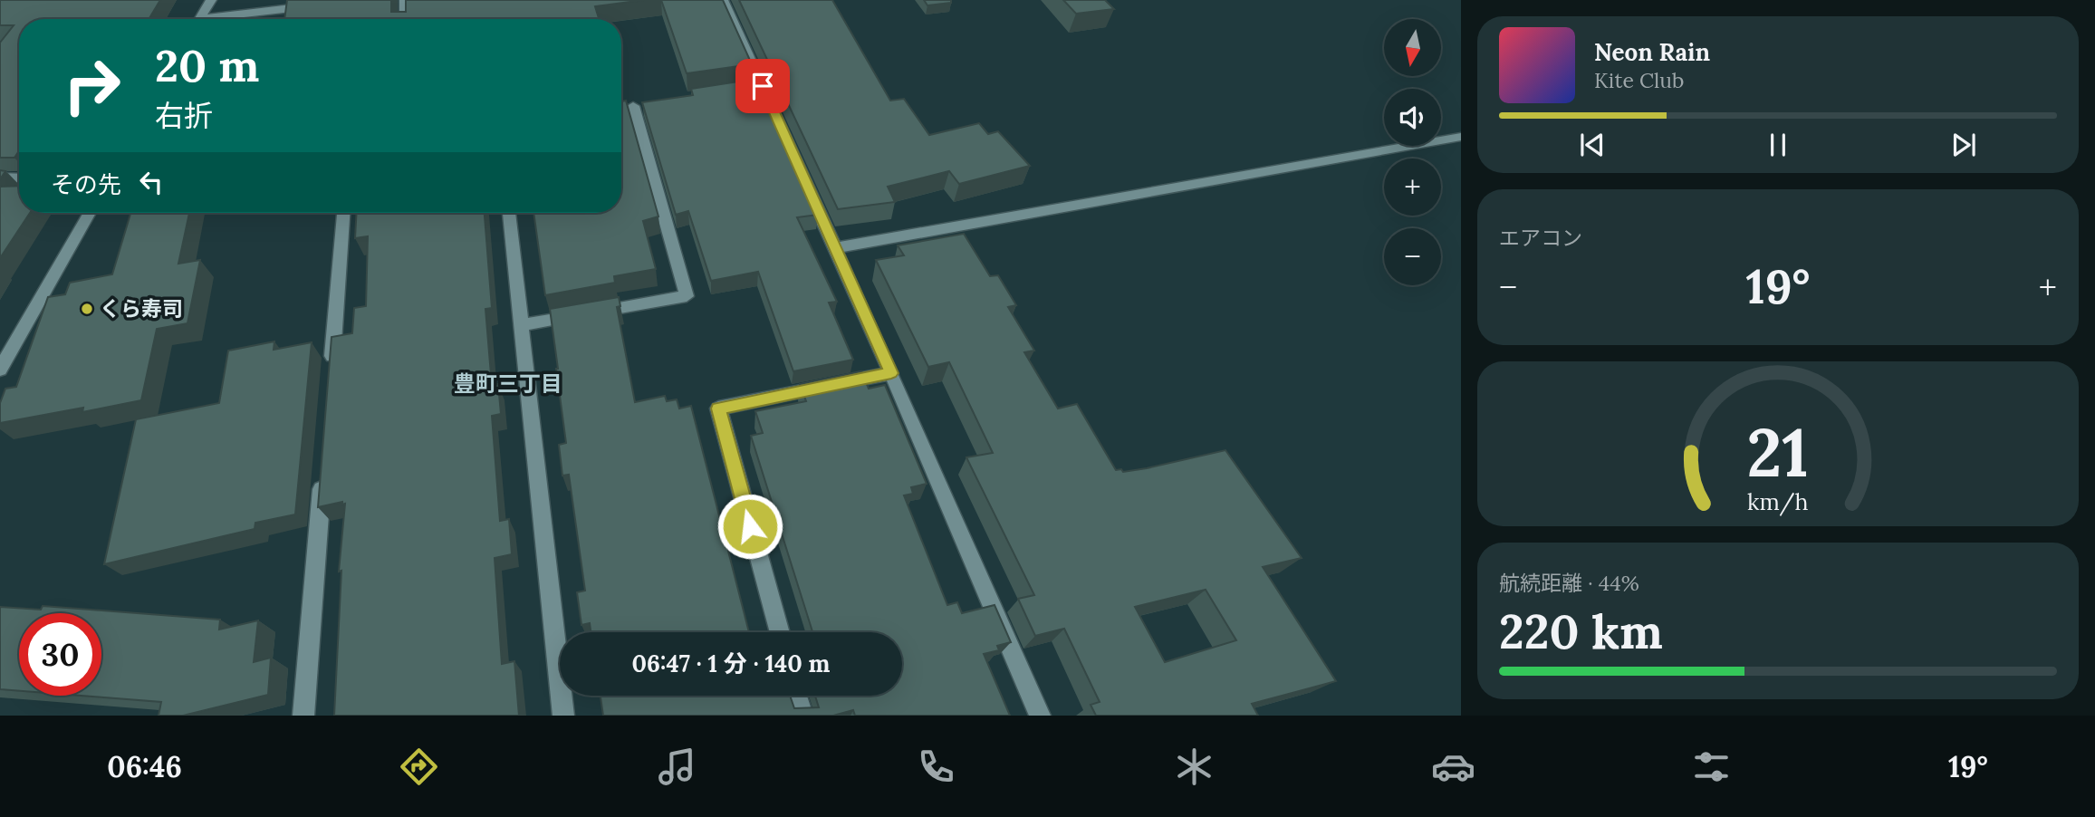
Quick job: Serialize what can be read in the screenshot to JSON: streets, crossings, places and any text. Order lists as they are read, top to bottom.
{
  "districts": ["豊町三丁目"],
  "places": ["くら寿司"],
  "north": "bottom",
  "page": {
    "map_buttons": ["+", "−"],
    "turn": ["20 m", "右折"],
    "song": ["Neon Rain", "Kite Club"],
    "then": "その先",
    "tile": [
      "エアコン",
      ["航続距離 · 44%", "220 km"]
    ],
    "heat": ["−", "19°", "+"],
    "limit": "30",
    "trip": "06:47 · 1 分 · 140 m",
    "tabs": ["06:46", "19°"],
    "gauge": ["21", "km/h"]
  }
}
